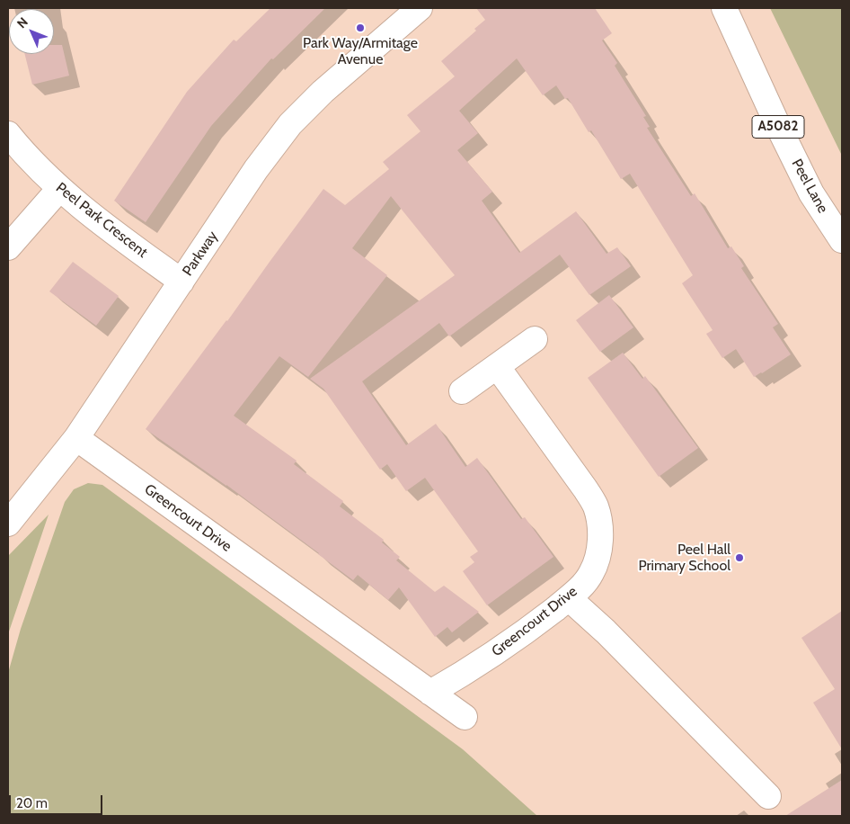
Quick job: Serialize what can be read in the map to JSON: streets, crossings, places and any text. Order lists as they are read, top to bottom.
{
  "streets": {
    "street": [
      "A5082",
      "Peel Lane",
      "Peel Park Crescent",
      "Parkway",
      "Greencourt Drive"
    ]
  },
  "crossings": [
    ["Peel Park Crescent", "Parkway"],
    ["Parkway", "Greencourt Drive"]
  ],
  "places": ["Park Way/Armitage Avenue", "Peel Hall Primary School"],
  "scale_bar": "20 m",
  "north": "top left"
}
